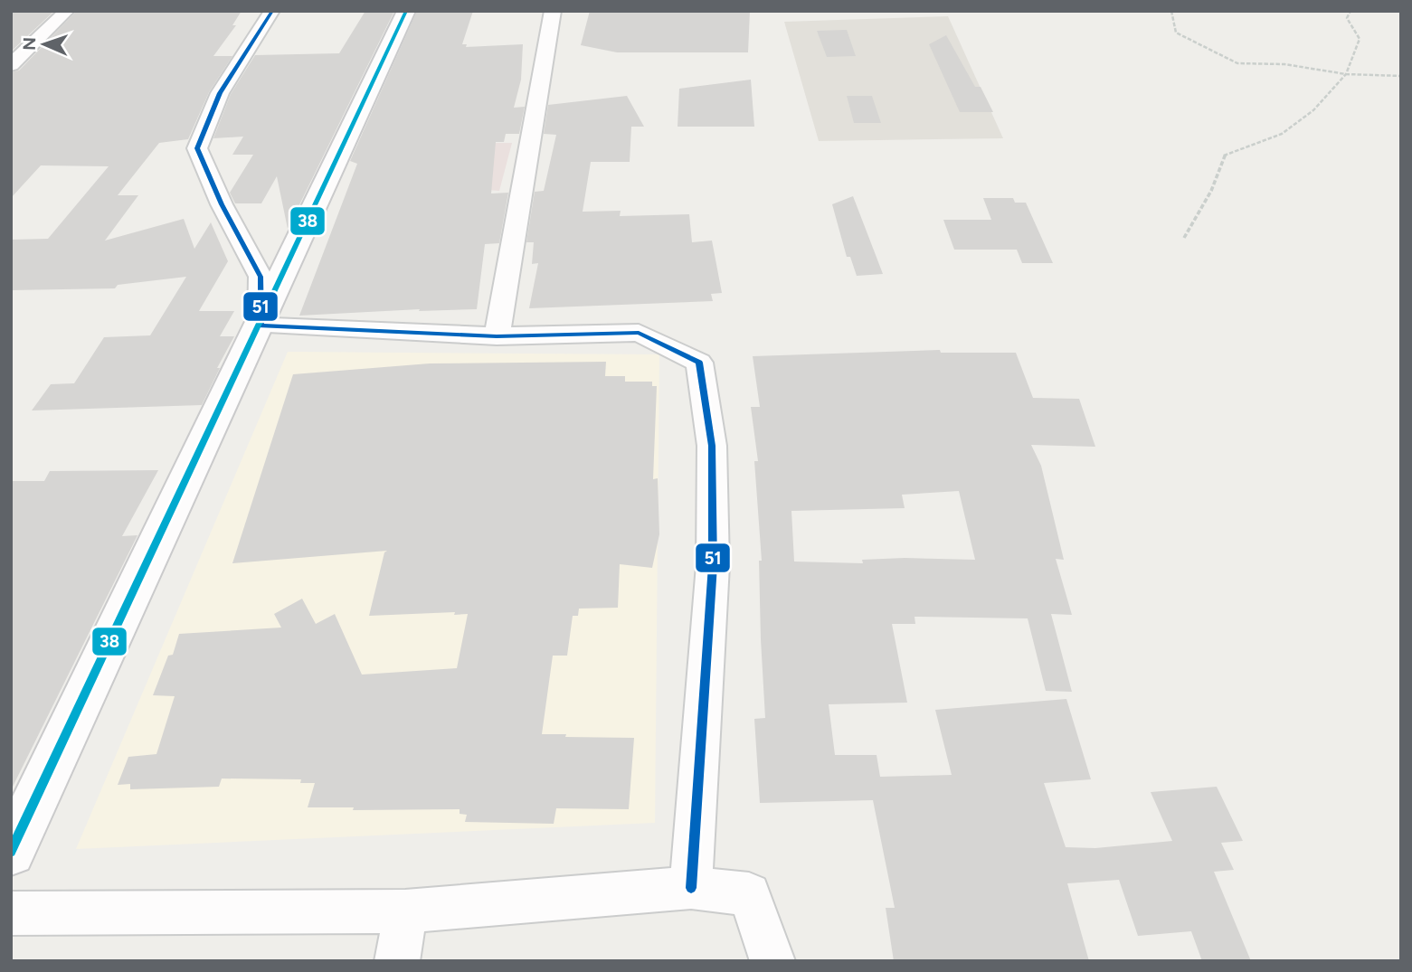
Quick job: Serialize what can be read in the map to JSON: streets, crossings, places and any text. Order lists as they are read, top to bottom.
{
  "lines": ["transit line 51", "transit line 38"],
  "north": "left"
}
